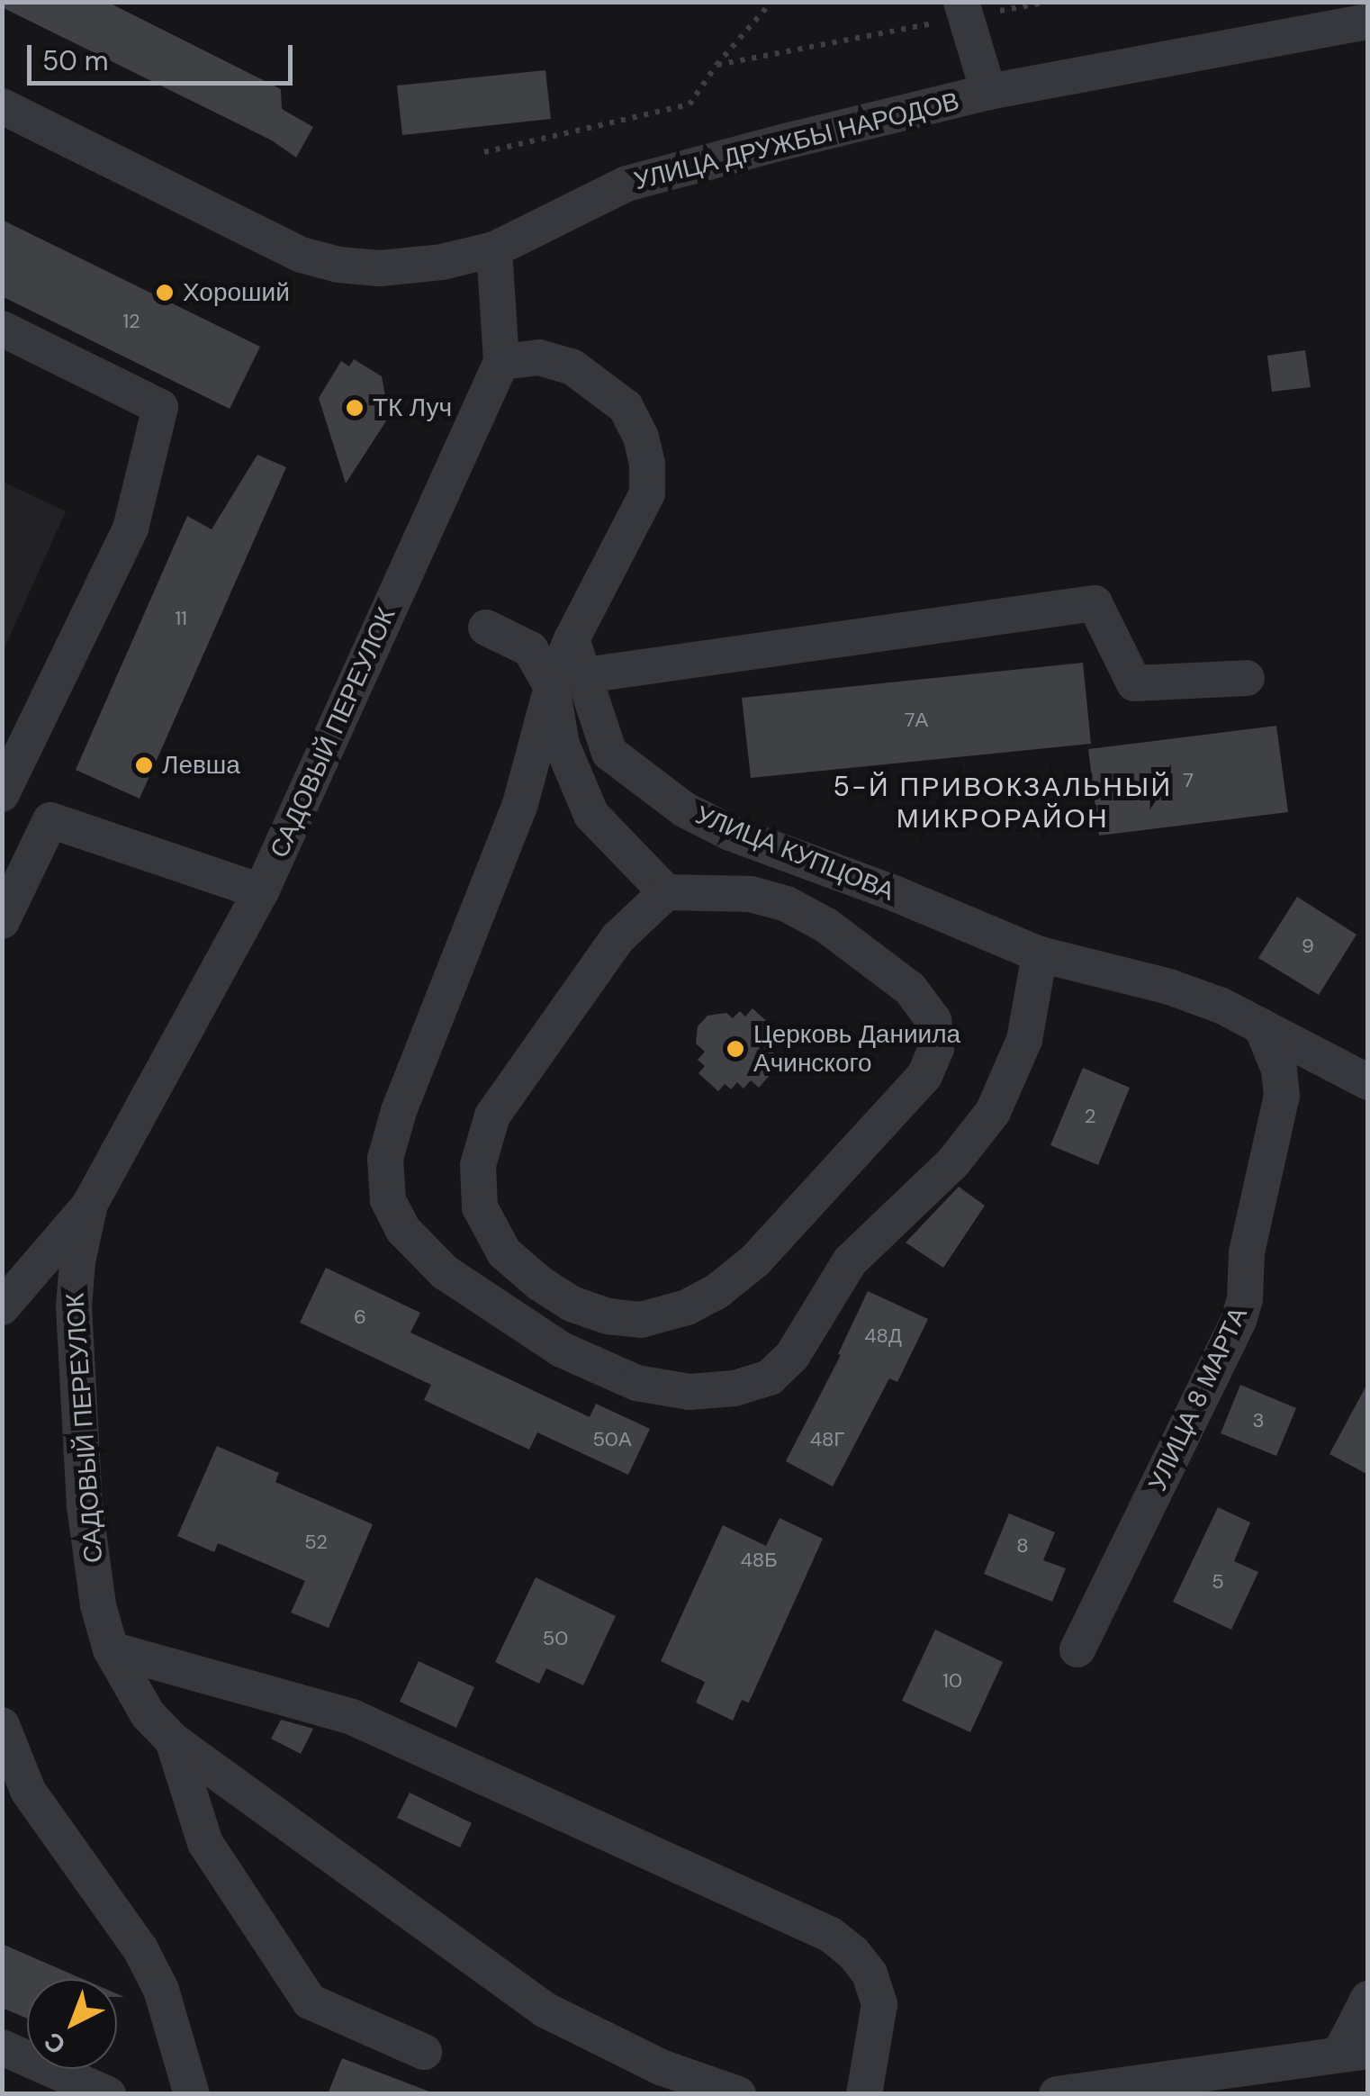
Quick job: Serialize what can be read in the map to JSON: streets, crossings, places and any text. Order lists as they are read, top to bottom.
{
  "streets": {
    "street": [
      "УЛИЦА ДРУЖБЫ НАРОДОВ",
      "САДОВЫЙ ПЕРЕУЛОК",
      "УЛИЦА КУПЦОВА",
      "УЛИЦА 8 МАРТА"
    ]
  },
  "crossings": [
    ["УЛИЦА ДРУЖБЫ НАРОДОВ", "САДОВЫЙ ПЕРЕУЛОК"],
    ["САДОВЫЙ ПЕРЕУЛОК", "УЛИЦА КУПЦОВА"],
    ["УЛИЦА КУПЦОВА", "УЛИЦА 8 МАРТА"]
  ],
  "districts": ["5-Й ПРИВОКЗАЛЬНЫЙ МИКРОРАЙОН"],
  "places": [
    "Хороший",
    "ТК Луч",
    "Левша",
    "Церковь Даниила Ачинского"
  ],
  "house_numbers": [
    "12",
    "11",
    "7А",
    "7",
    "9",
    "2",
    "6",
    "48Д",
    "3",
    "50А",
    "48Г",
    "52",
    "8",
    "48Б",
    "5",
    "50",
    "10"
  ],
  "scale_bar": "50 m",
  "north": "bottom left"
}
